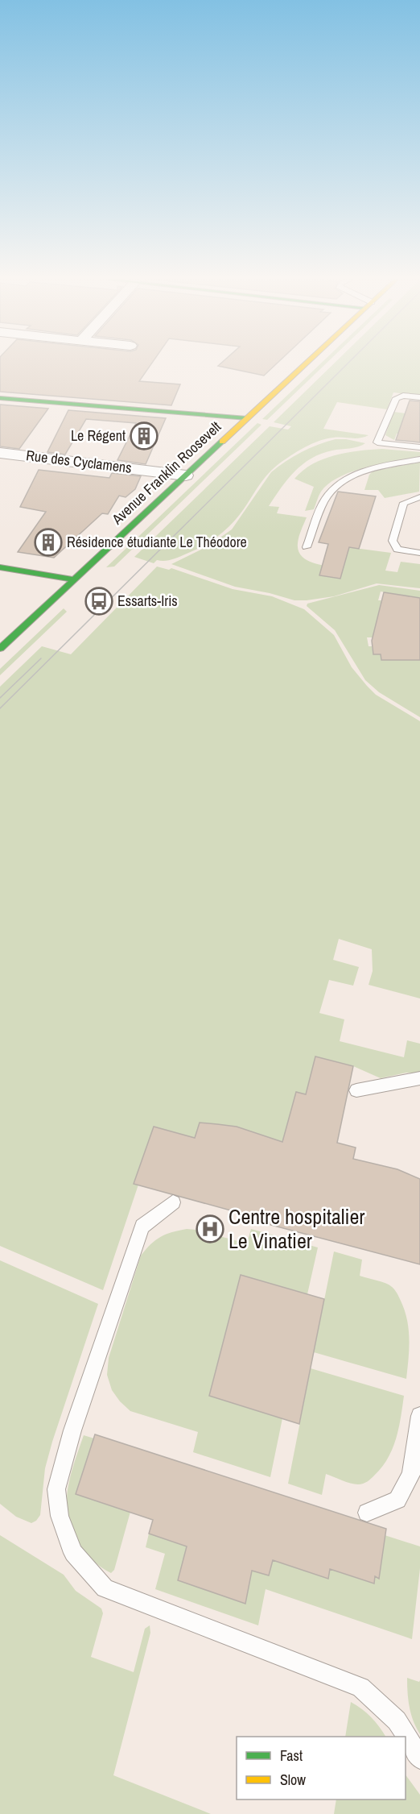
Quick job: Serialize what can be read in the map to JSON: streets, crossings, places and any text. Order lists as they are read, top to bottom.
{
  "streets": {
    "main road": ["Avenue Franklin Roosevelt"],
    "street": ["Rue des Cyclamens"]
  },
  "crossings": [
    ["Rue des Cyclamens", "Avenue Franklin Roosevelt"]
  ],
  "places": {
    "building": ["Le Régent", "Résidence étudiante Le Théodore"],
    "bus stop": ["Essarts-Iris"],
    "hospital": ["Centre hospitalier Le Vinatier"]
  },
  "legend": ["Fast", "Slow"]
}
